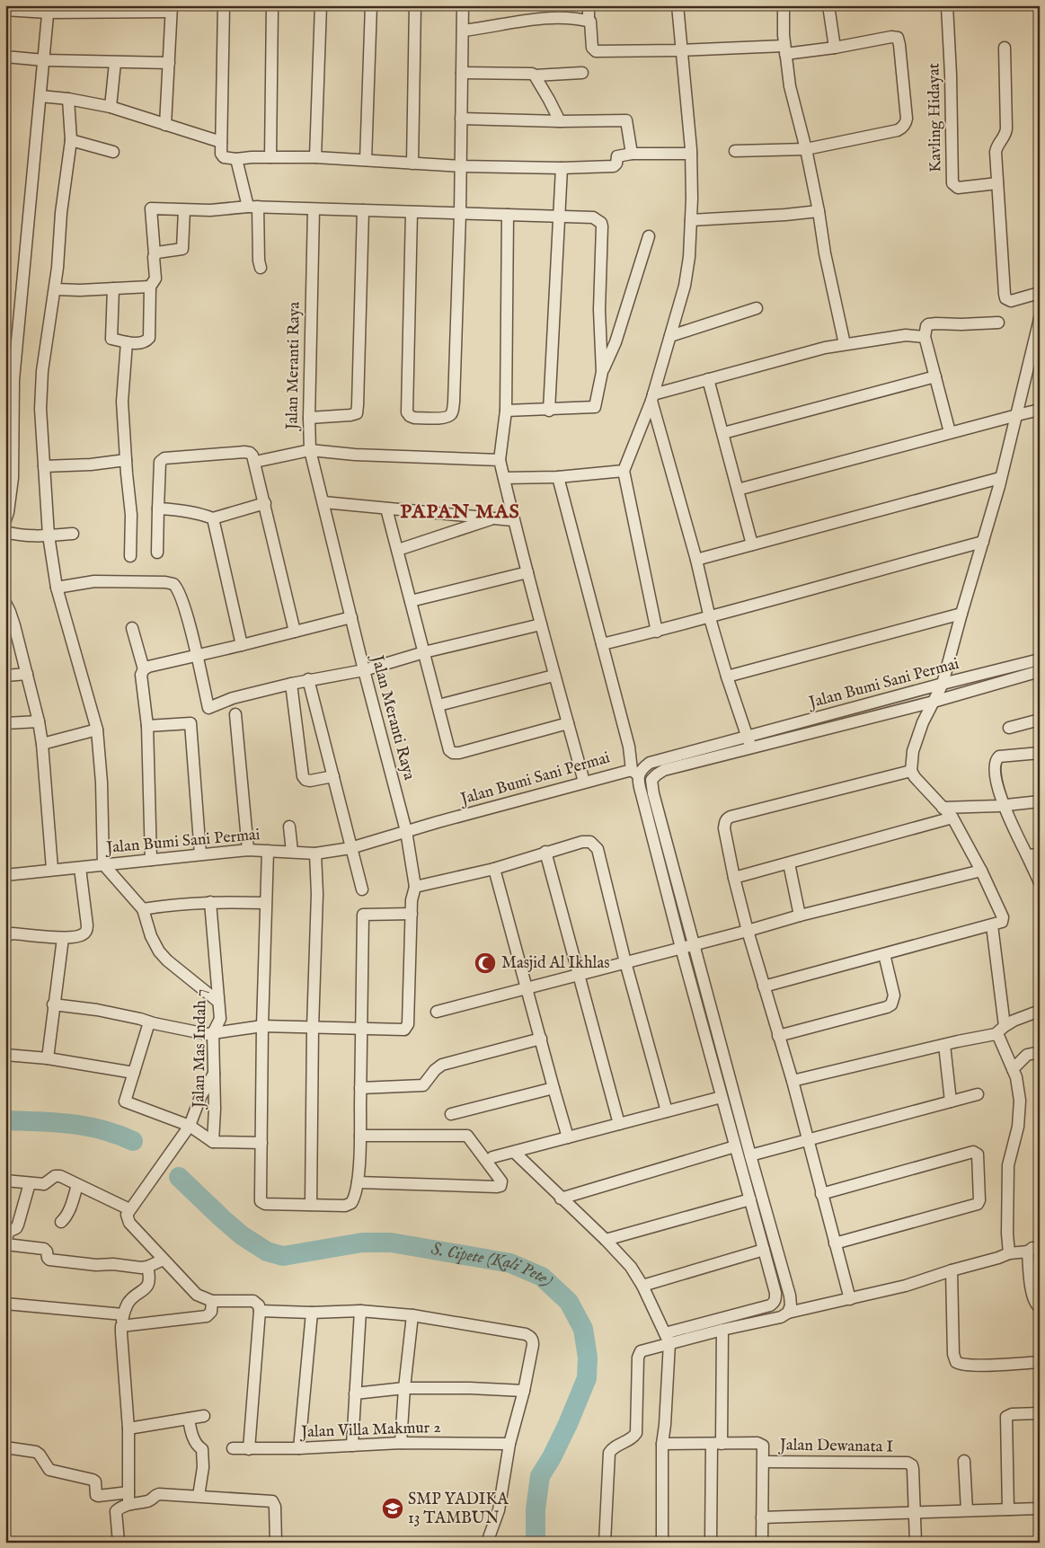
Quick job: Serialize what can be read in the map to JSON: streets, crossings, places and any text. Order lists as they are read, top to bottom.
{
  "streets": {
    "street": [
      "Kavling Hidayat",
      "Jalan Meranti Raya",
      "Jalan Bumi Sani Permai",
      "Jalan Mas Indah 7",
      "Jalan Villa Makmur 2",
      "Jalan Dewanata I"
    ]
  },
  "crossings": [
    ["Jalan Meranti Raya", "Jalan Bumi Sani Permai"],
    ["Jalan Meranti Raya", "Jalan Mas Indah 7"]
  ],
  "districts": ["PAPAN MAS"],
  "water": ["S. Cipete (Kali Pete)"],
  "places": {
    "mosque": ["Masjid Al Ikhlas"],
    "school or university": ["SMP YADIKA 13 TAMBUN"]
  }
}
